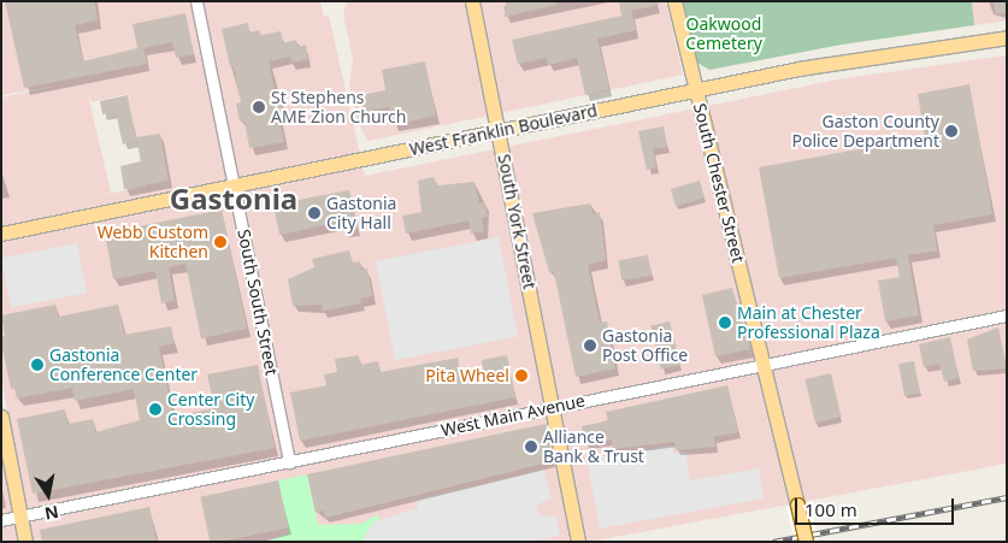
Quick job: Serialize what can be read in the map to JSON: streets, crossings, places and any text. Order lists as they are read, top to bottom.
{
  "streets": {
    "main road": ["West Franklin Boulevard", "South Chester Street", "South York Street"],
    "street": ["South South Street", "West Main Avenue"]
  },
  "crossings": [
    ["West Franklin Boulevard", "South Chester Street"],
    ["West Franklin Boulevard", "South York Street"],
    ["West Franklin Boulevard", "South South Street"],
    ["South Chester Street", "West Main Avenue"],
    ["South York Street", "West Main Avenue"],
    ["South South Street", "West Main Avenue"]
  ],
  "districts": ["Gastonia"],
  "parks": ["Oakwood Cemetery"],
  "places": [
    "St Stephens AME Zion Church",
    "Gaston County Police Department",
    "Gastonia City Hall",
    "Webb Custom Kitchen",
    "Main at Chester Professional Plaza",
    "Gastonia Post Office",
    "Gastonia Conference Center",
    "Pita Wheel",
    "Center City Crossing",
    "Alliance Bank & Trust"
  ],
  "scale_bar": "100 m",
  "north": "bottom"
}
